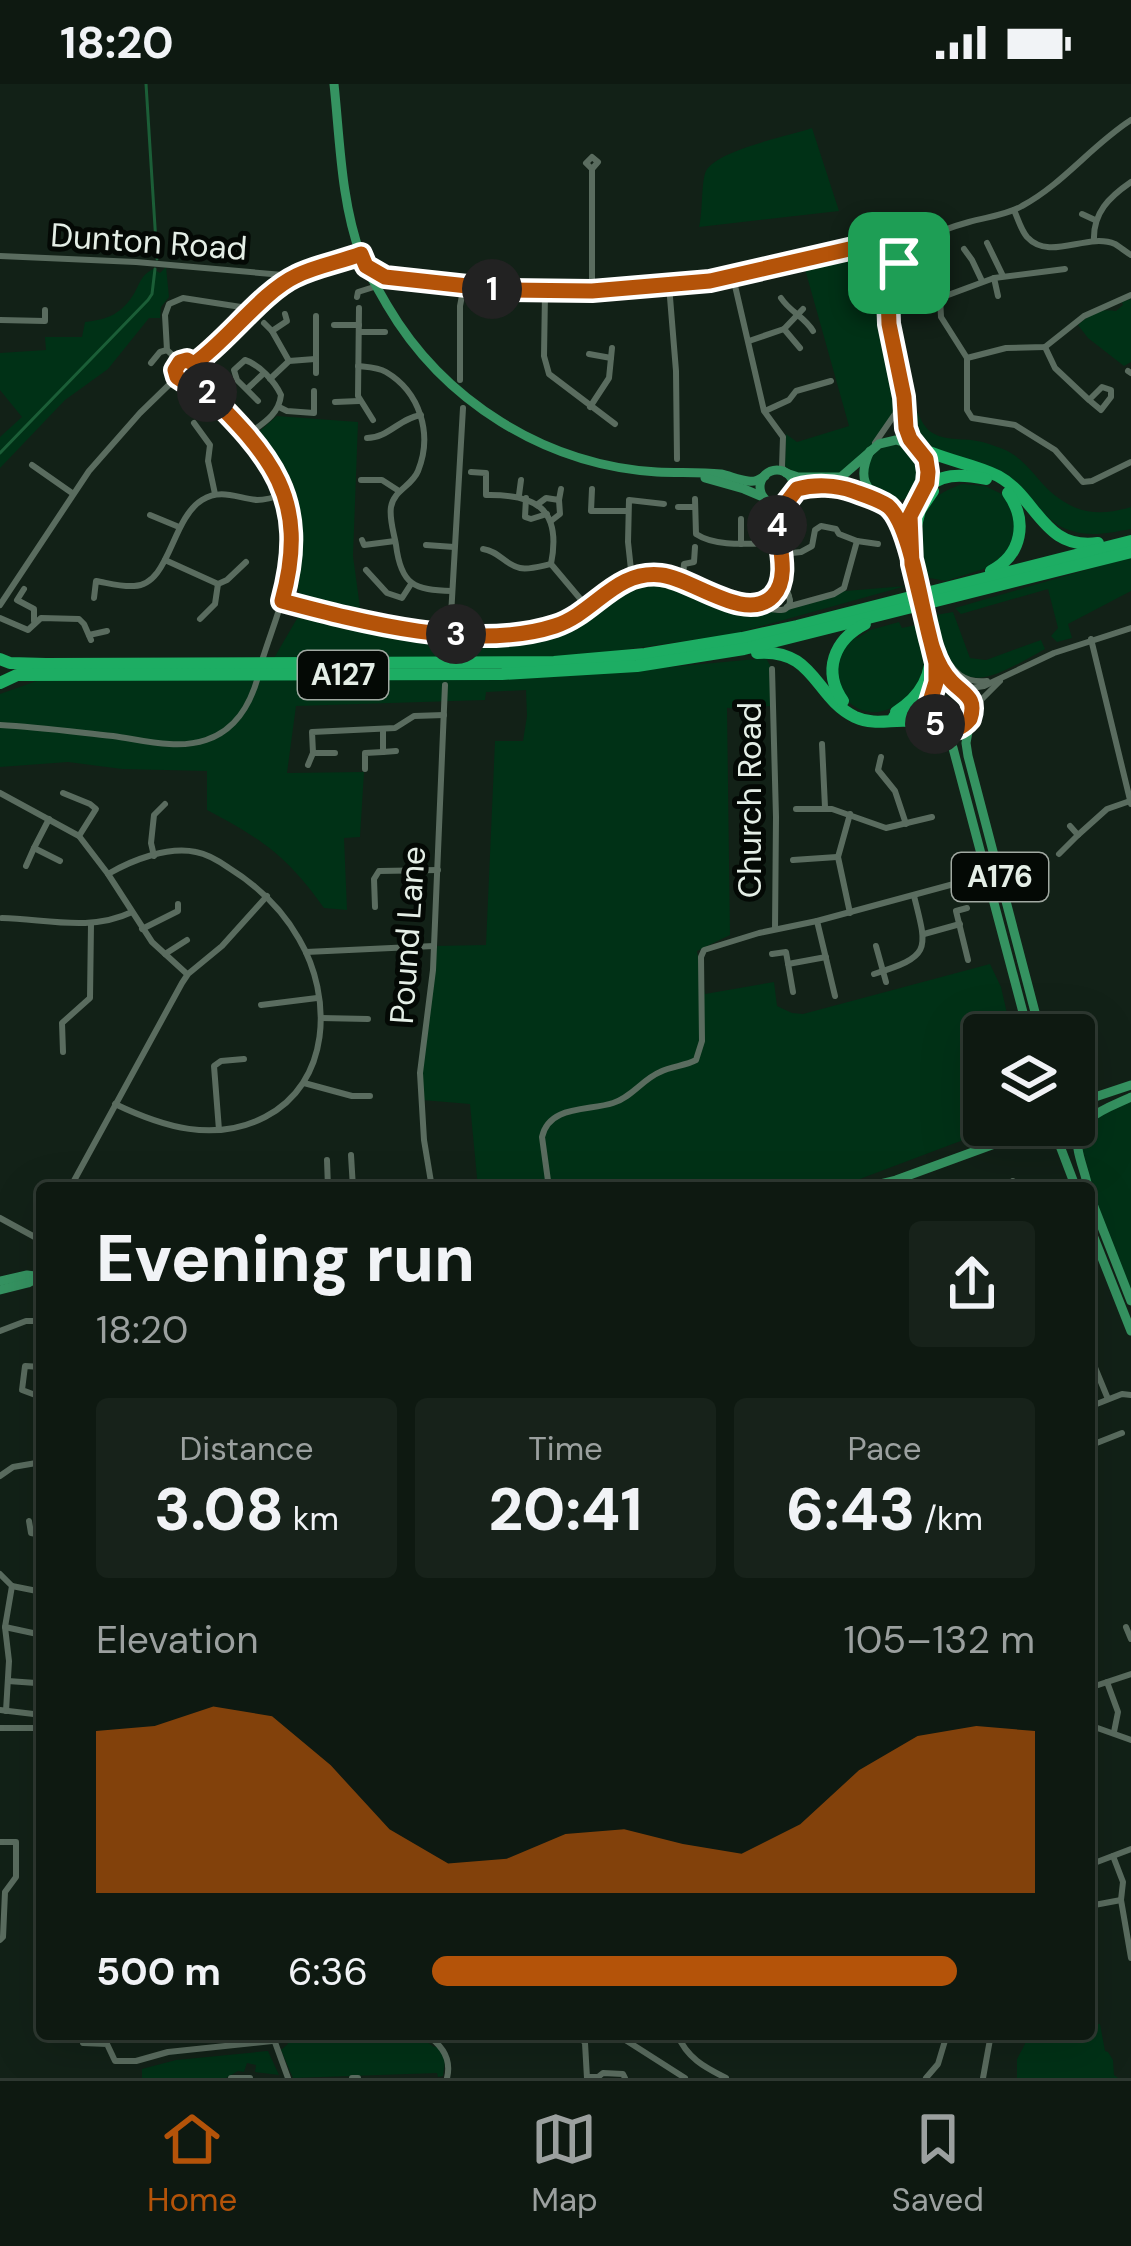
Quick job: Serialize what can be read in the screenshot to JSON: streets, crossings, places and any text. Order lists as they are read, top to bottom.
{
  "streets": {
    "highway": ["A127"],
    "main road": ["A176"],
    "street": ["Dunton Road", "Church Road", "Pound Lane"]
  },
  "crossings": [
    ["A127", "A176"]
  ],
  "page": {
    "status": "18:20",
    "pins": [
      "1",
      "2",
      "4",
      "3",
      "5"
    ],
    "heading": ["Evening run", "18:20"],
    "stats": [
      ["Distance", "3.08 km"],
      ["Time", "20:41"],
      ["Pace", "6:43 /km"]
    ],
    "chart": ["Elevation", "105–132 m"],
    "list": [
      {
        "name": "500 m",
        "note": "6:36"
      }
    ],
    "tabs": ["Home", "Map", "Saved"]
  }
}
